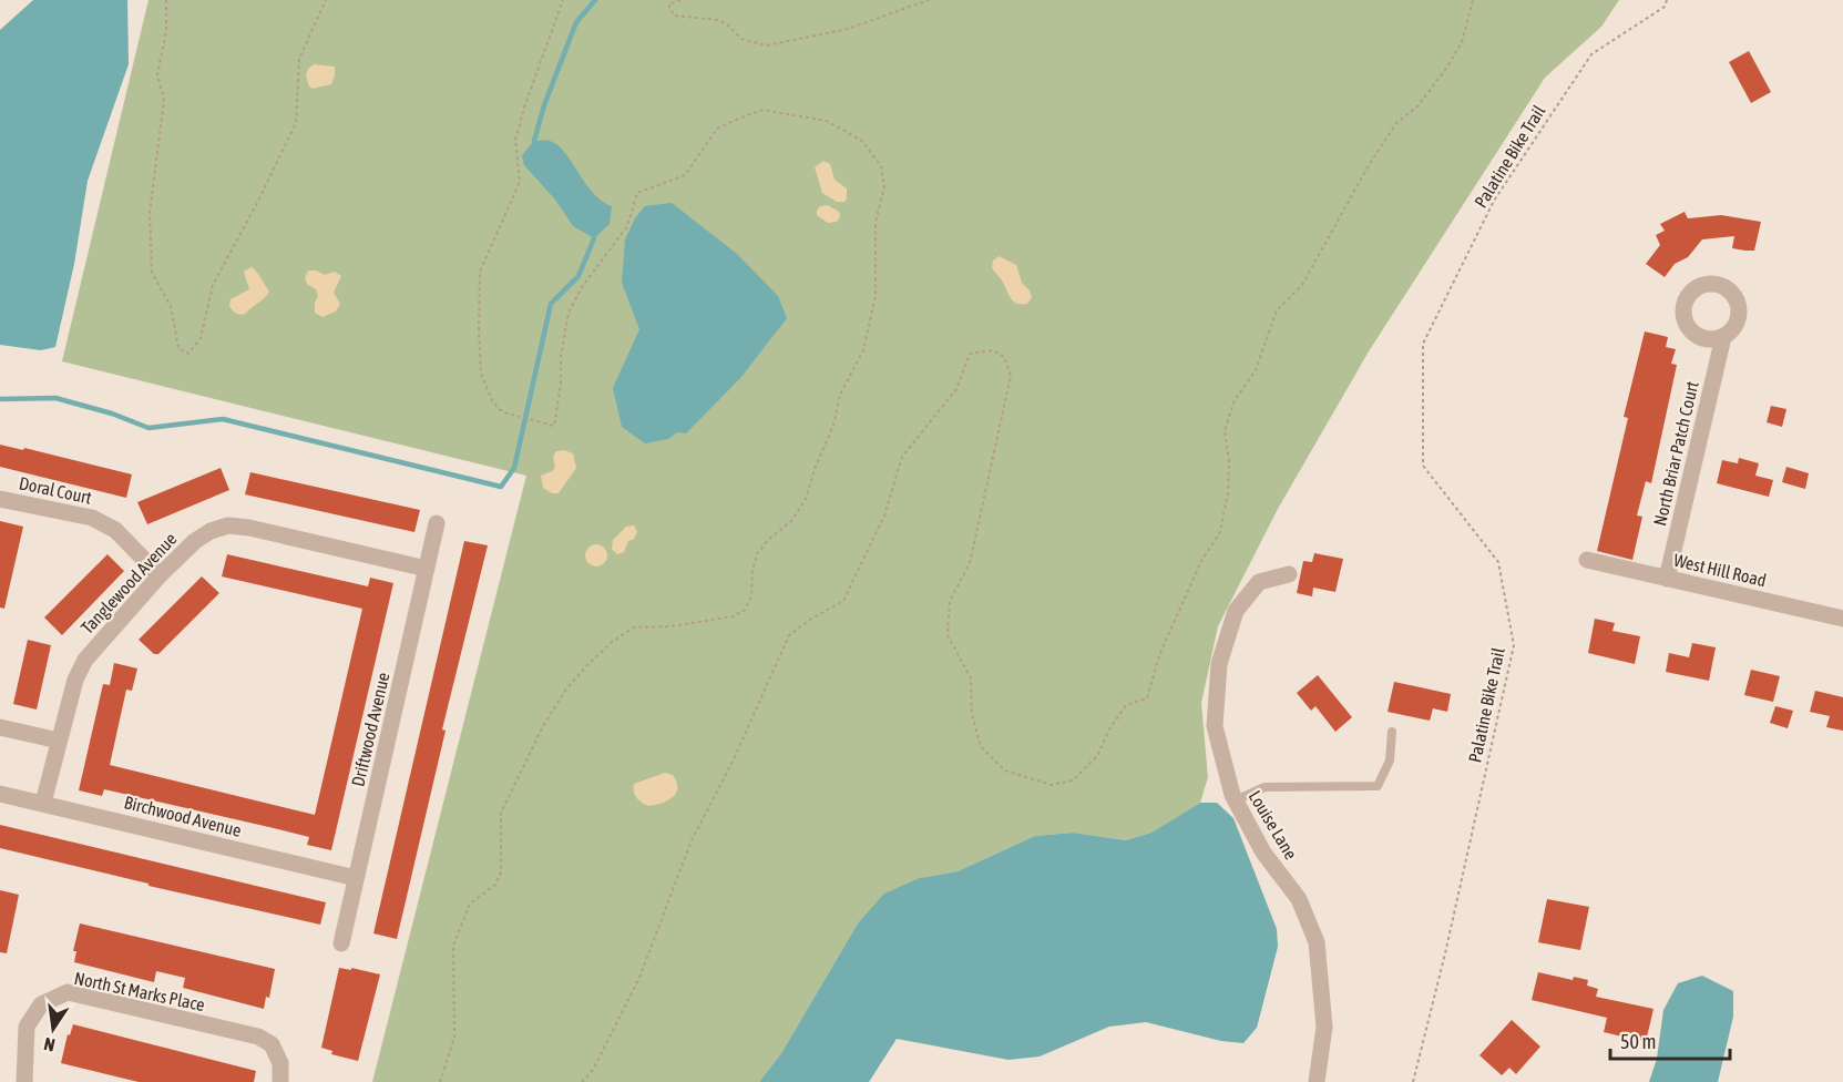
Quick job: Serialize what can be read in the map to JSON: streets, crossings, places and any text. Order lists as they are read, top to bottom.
{
  "streets": {
    "street": [
      "North Briar Patch Court",
      "Doral Court",
      "West Hill Road",
      "Tanglewood Avenue",
      "Driftwood Avenue",
      "Birchwood Avenue",
      "Louise Lane",
      "North St Marks Place"
    ],
    "path": ["Palatine Bike Trail"]
  },
  "crossings": [
    ["North Briar Patch Court", "West Hill Road"],
    ["Doral Court", "Tanglewood Avenue"],
    ["Tanglewood Avenue", "Driftwood Avenue"],
    ["Tanglewood Avenue", "Birchwood Avenue"],
    ["Driftwood Avenue", "Birchwood Avenue"]
  ],
  "scale_bar": "50 m",
  "north": "bottom"
}
